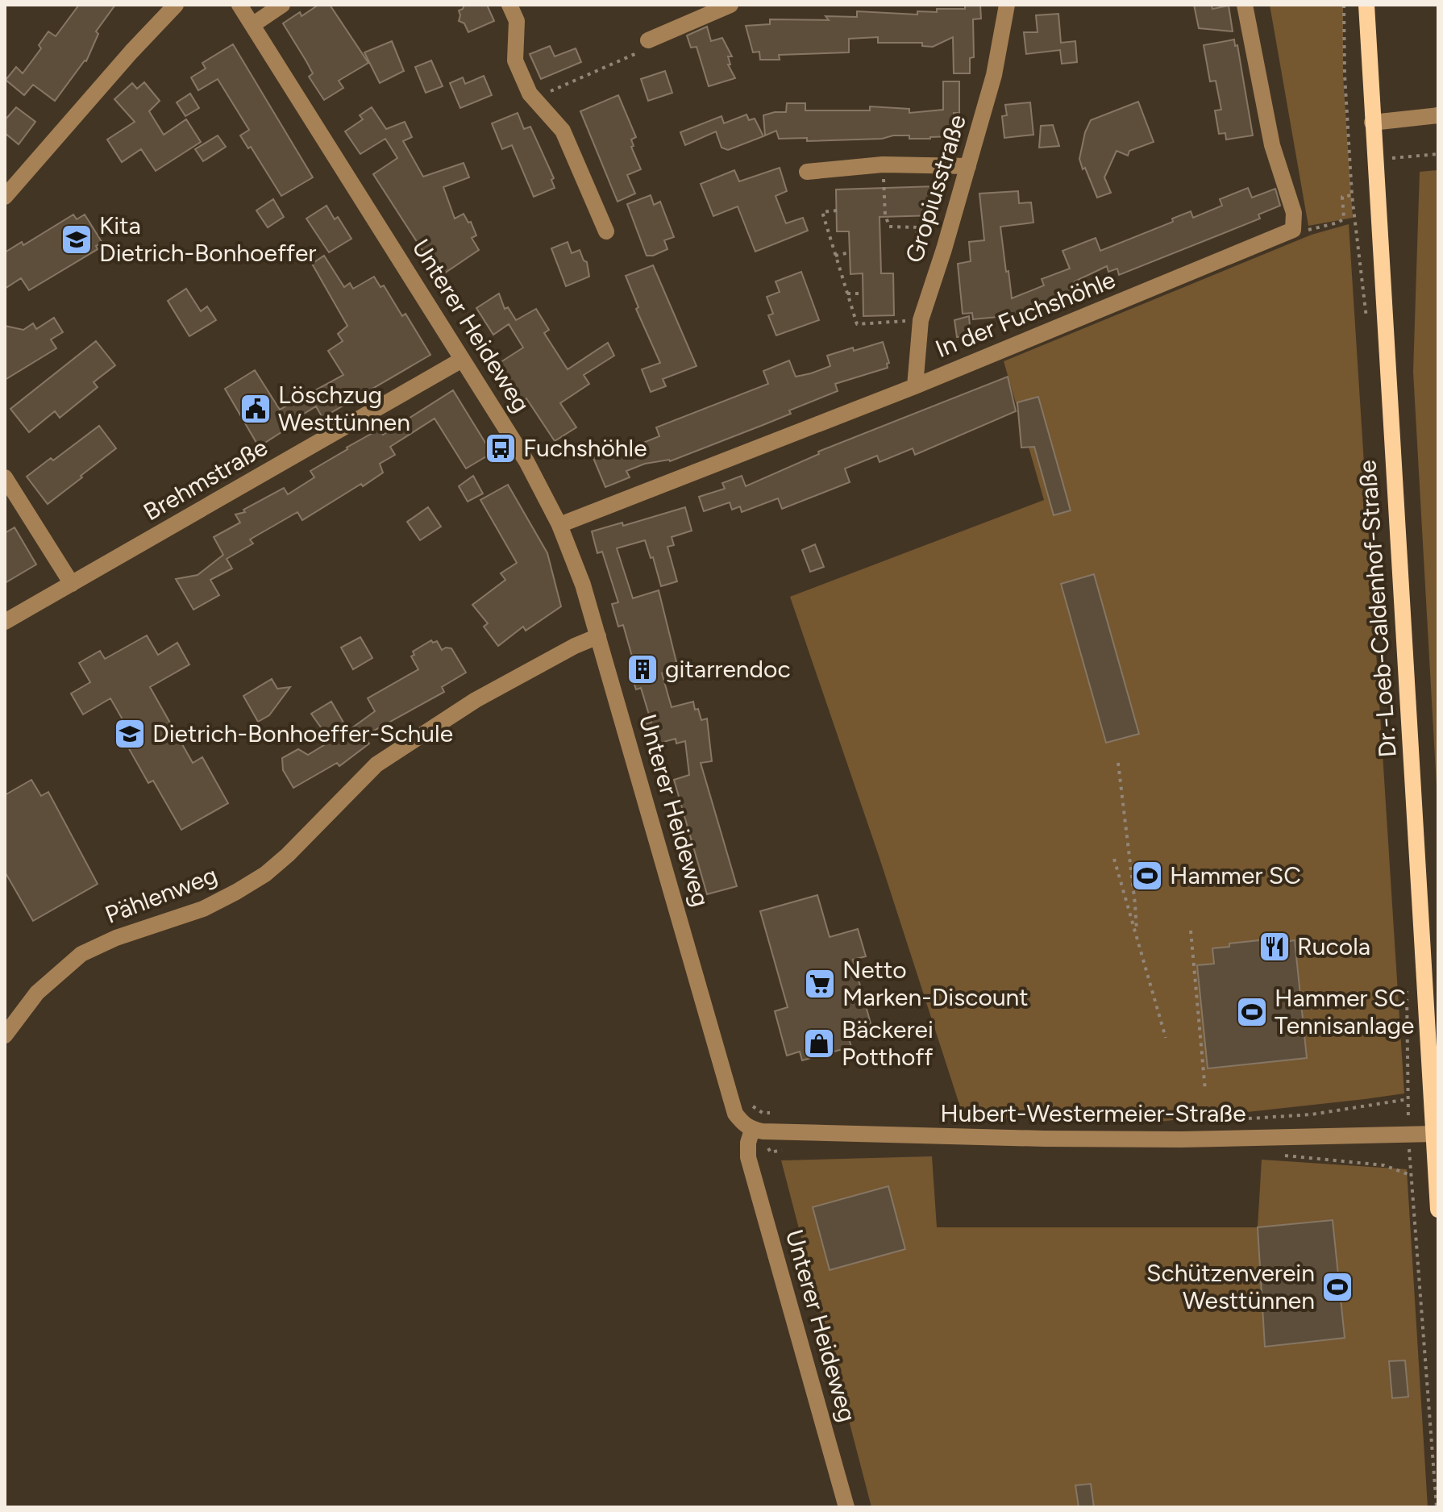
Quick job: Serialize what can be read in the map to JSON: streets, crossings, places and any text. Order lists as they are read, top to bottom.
{
  "streets": {
    "main road": ["Dr.-Loeb-Caldenhof-Straße"],
    "street": [
      "Gropiusstraße",
      "In der Fuchshöhle",
      "Unterer Heideweg",
      "Brehmstraße",
      "Pählenweg",
      "Hubert-Westermeier-Straße"
    ]
  },
  "crossings": [
    ["Gropiusstraße", "In der Fuchshöhle"],
    ["In der Fuchshöhle", "Unterer Heideweg"],
    ["Unterer Heideweg", "Brehmstraße"],
    ["Unterer Heideweg", "Pählenweg"],
    ["Unterer Heideweg", "Hubert-Westermeier-Straße"],
    ["Dr.-Loeb-Caldenhof-Straße", "Hubert-Westermeier-Straße"]
  ],
  "places": {
    "school or university": ["Kita Dietrich-Bonhoeffer", "Dietrich-Bonhoeffer-Schule"],
    "public building": ["Löschzug Westtünnen"],
    "bus stop": ["Fuchshöhle"],
    "building": ["gitarrendoc"],
    "sports": ["Hammer SC", "Hammer SC Tennisanlage", "Schützenverein Westtünnen"],
    "restaurant": ["Rucola"],
    "supermarket": ["Netto Marken-Discount"],
    "shop": ["Bäckerei Potthoff"]
  }
}
